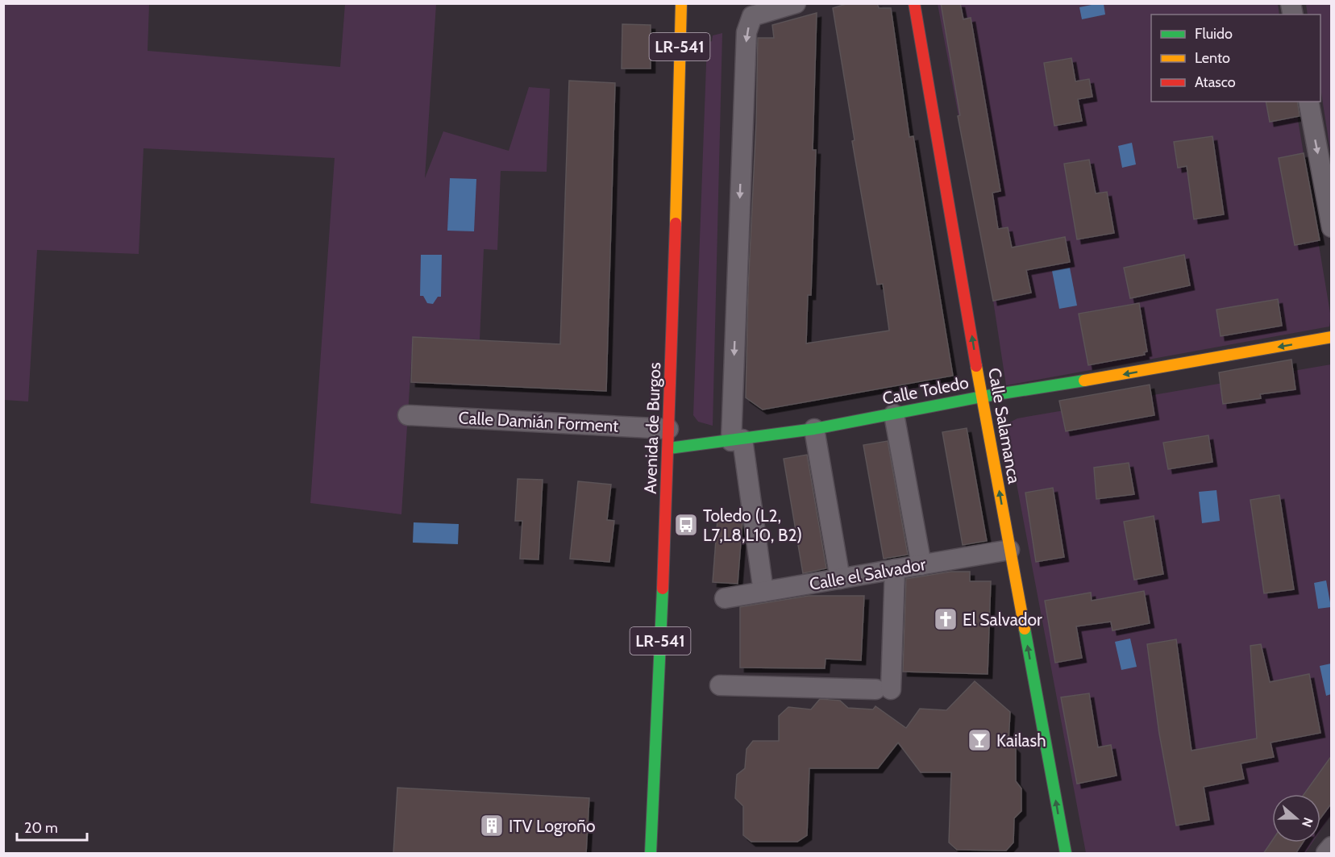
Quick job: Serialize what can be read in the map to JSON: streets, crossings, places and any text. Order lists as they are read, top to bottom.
{
  "streets": {
    "street": [
      "LR-541",
      "Calle Toledo",
      "Calle Damián Forment",
      "Calle Salamanca",
      "Avenida de Burgos",
      "Calle el Salvador"
    ]
  },
  "crossings": [
    ["Calle Toledo", "Calle Salamanca"],
    ["Calle Toledo", "Avenida de Burgos"],
    ["Calle Damián Forment", "Avenida de Burgos"],
    ["Calle Salamanca", "Calle el Salvador"]
  ],
  "one_way": ["Calle Toledo", "Calle Salamanca"],
  "places": {
    "bus stop": ["Toledo (L2, L7,L8,L10, B2)"],
    "church": ["El Salvador"],
    "bar": ["Kailash"],
    "building": ["ITV Logroño"]
  },
  "legend": ["Fluido", "Lento", "Atasco"],
  "scale_bar": "20 m",
  "north": "right"
}
